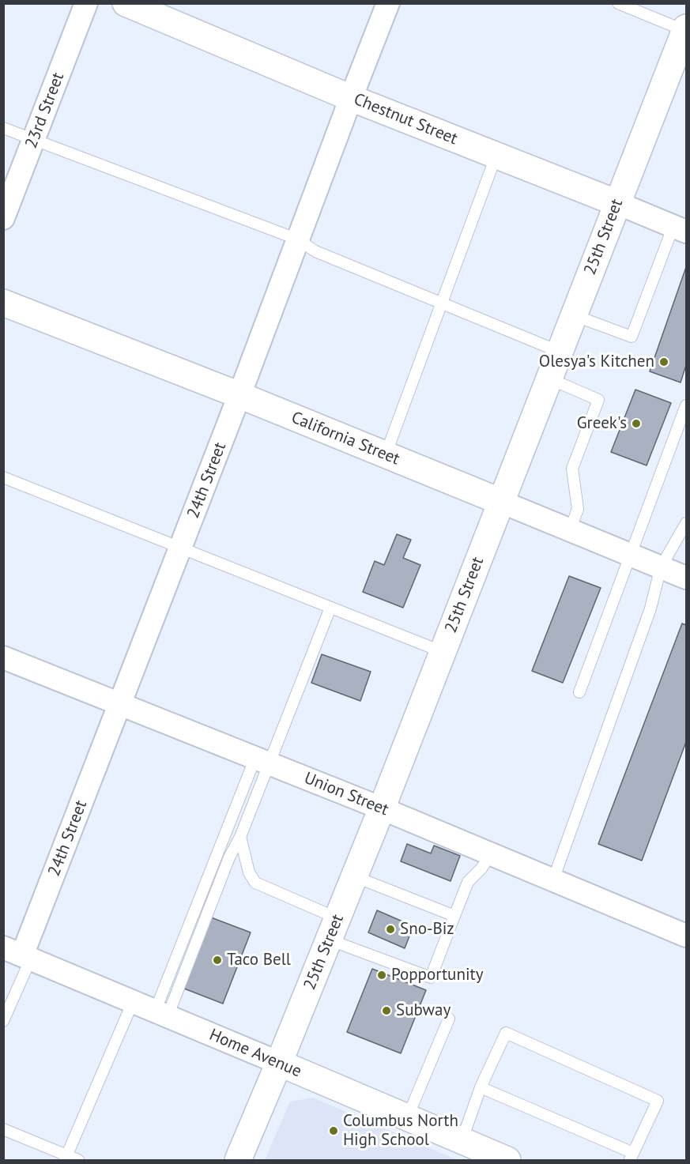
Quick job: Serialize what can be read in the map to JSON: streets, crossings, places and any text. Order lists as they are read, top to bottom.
{
  "streets": {
    "street": [
      "23rd Street",
      "Chestnut Street",
      "25th Street",
      "California Street",
      "24th Street",
      "Union Street",
      "Home Avenue"
    ]
  },
  "crossings": [
    ["Chestnut Street", "25th Street"],
    ["Chestnut Street", "24th Street"],
    ["25th Street", "California Street"],
    ["25th Street", "Union Street"],
    ["25th Street", "Home Avenue"],
    ["California Street", "24th Street"],
    ["24th Street", "Union Street"],
    ["24th Street", "Home Avenue"]
  ],
  "places": [
    "Olesya's Kitchen",
    "Greek's",
    "Sno-Biz",
    "Taco Bell",
    "Popportunity",
    "Subway",
    "Columbus North High School"
  ]
}
